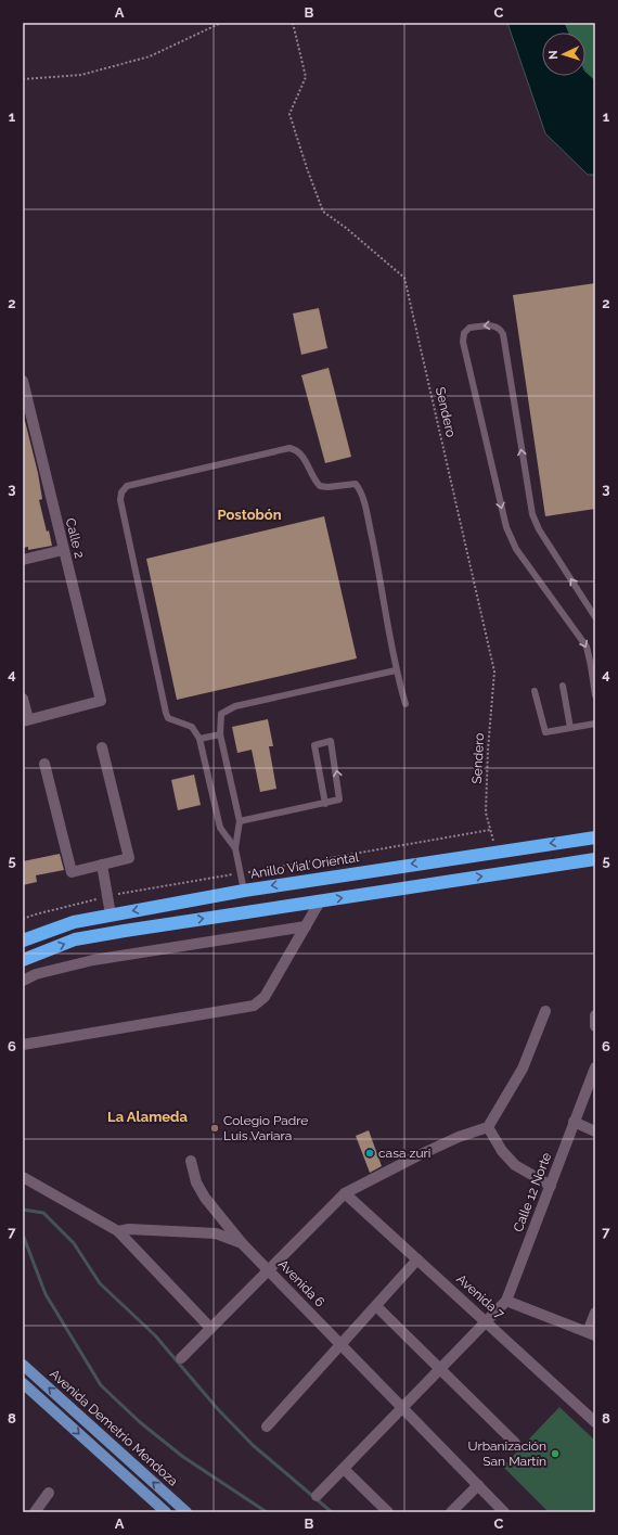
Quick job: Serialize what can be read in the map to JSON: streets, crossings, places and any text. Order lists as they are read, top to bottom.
{
  "streets": {
    "highway": ["Anillo Vial Oriental"],
    "main road": ["Avenida Demetrio Mendoza"],
    "street": [
      "Calle 2",
      "Calle 12 Norte",
      "Avenida 6",
      "Avenida 7"
    ],
    "path": ["Sendero"]
  },
  "crossings": [
    ["Sendero", "Anillo Vial Oriental"],
    ["Calle 12 Norte", "Avenida 6"],
    ["Calle 12 Norte", "Avenida 7"]
  ],
  "districts": ["Postobón", "La Alameda"],
  "places": ["Colegio Padre Luis Variara", "casa zuri", "Urbanización San Martín"],
  "north": "left",
  "grid": {
    "columns": ["A", "B", "C"],
    "rows": [
      "1",
      "2",
      "3",
      "4",
      "5",
      "6",
      "7",
      "8"
    ]
  }
}
